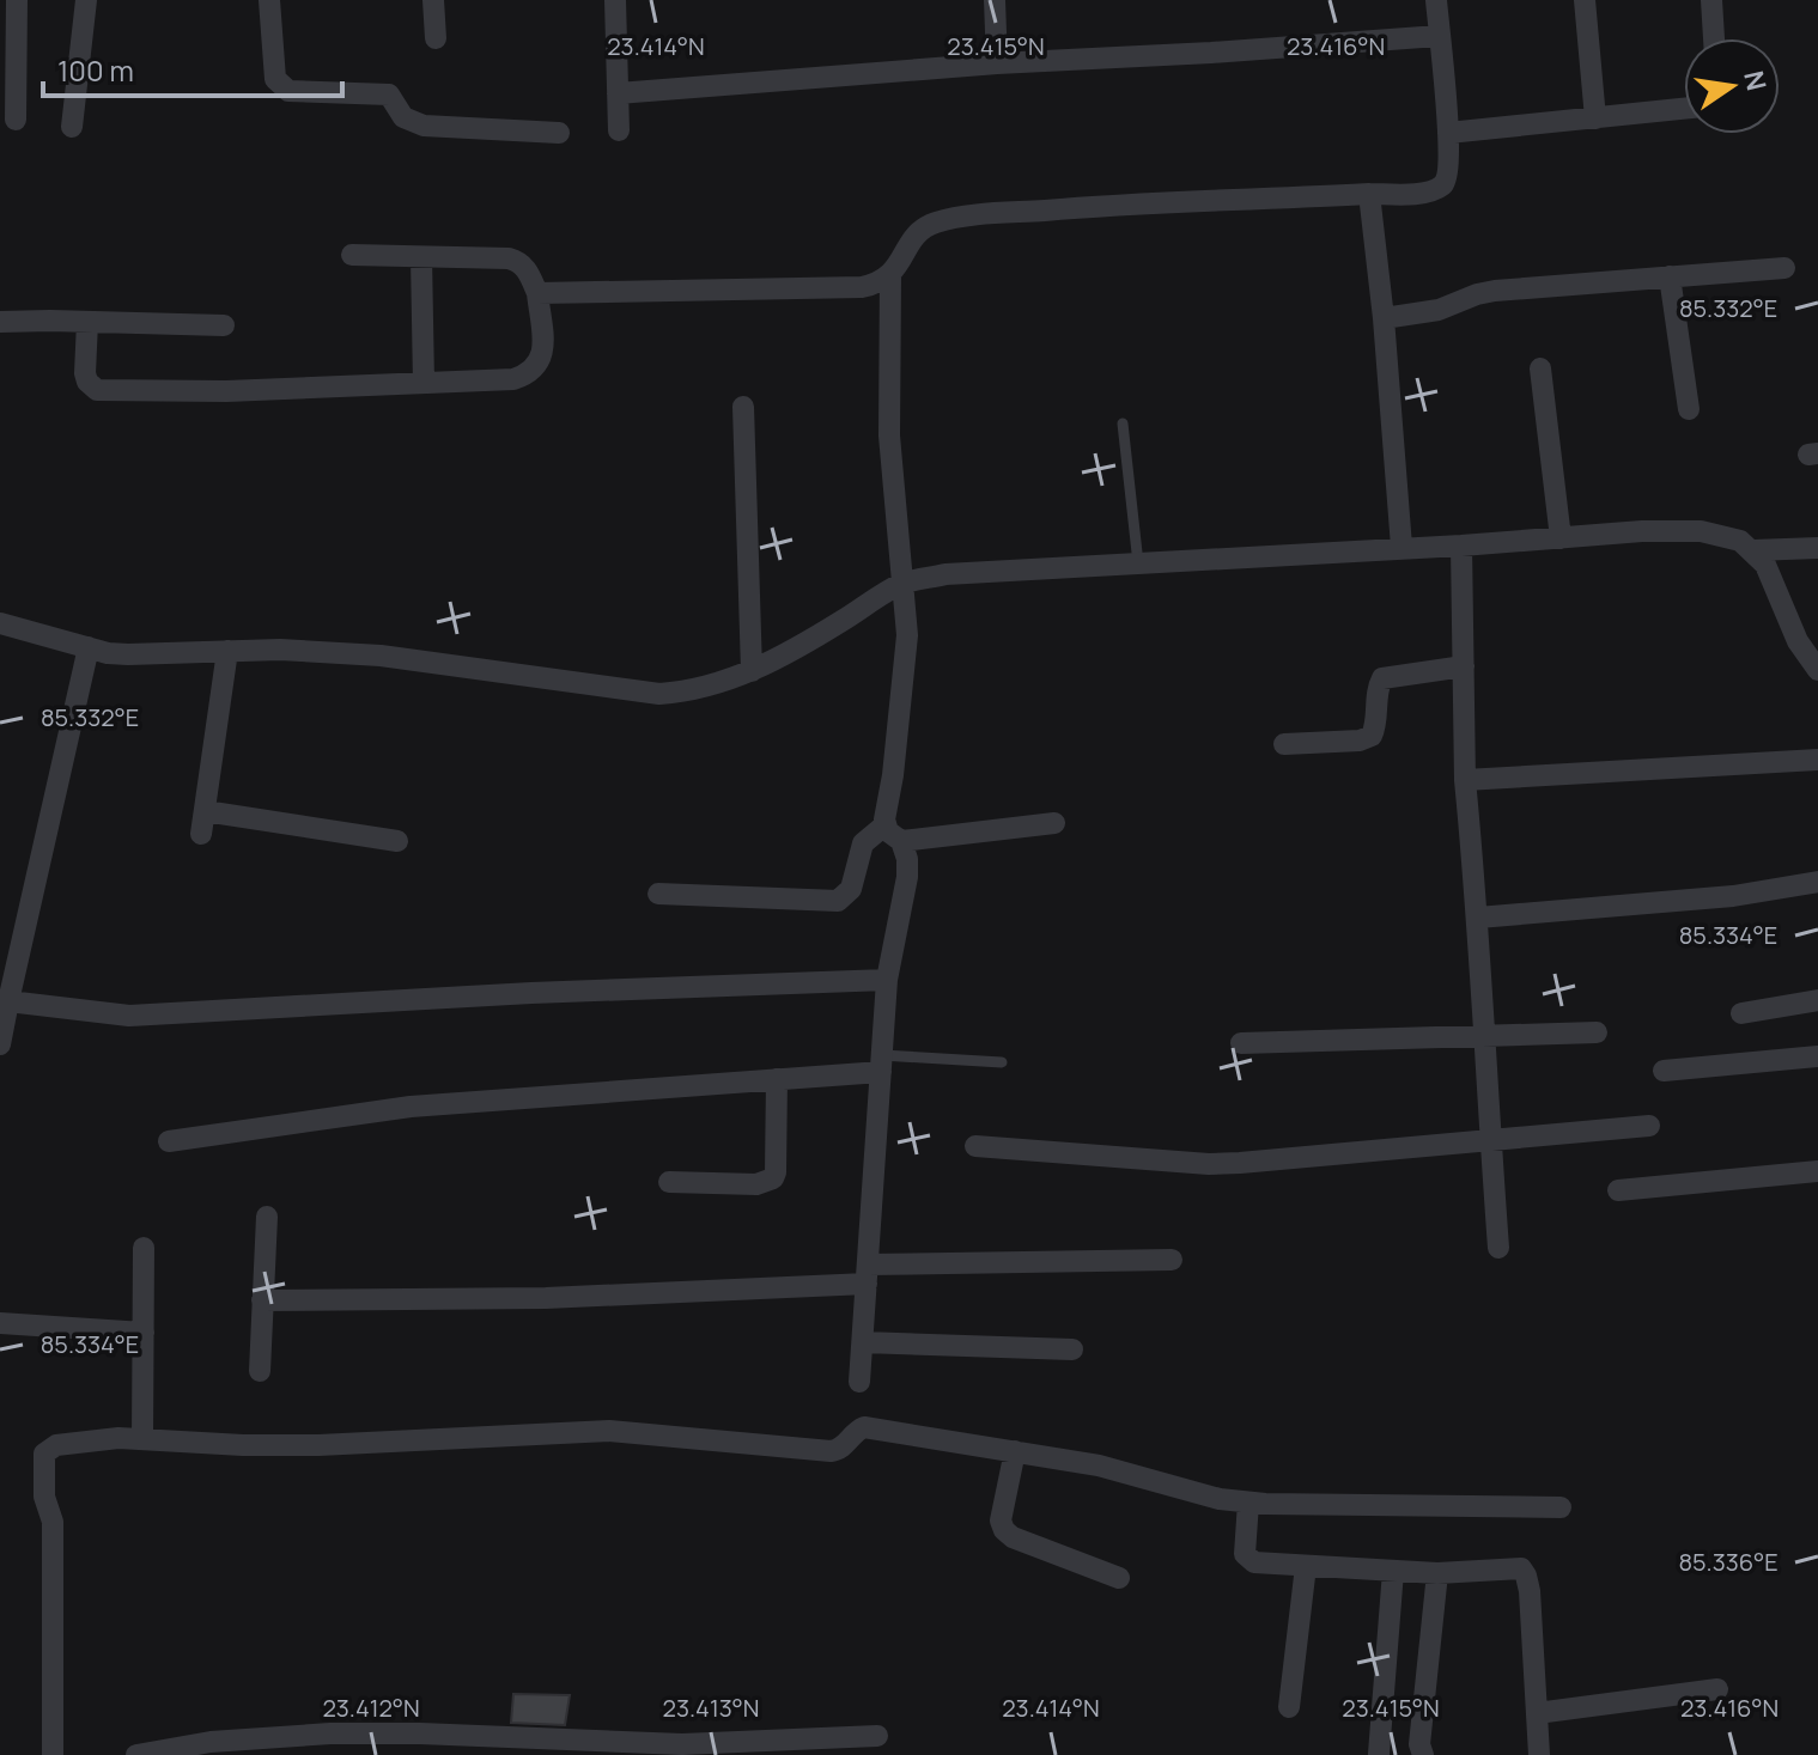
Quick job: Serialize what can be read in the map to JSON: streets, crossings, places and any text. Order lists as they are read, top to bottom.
{
  "scale_bar": "100 m",
  "north": "right",
  "coordinates": [
    "23.414°N",
    "23.415°N",
    "23.416°N",
    "85.332°E",
    "85.334°E",
    "85.336°E",
    "23.412°N",
    "23.413°N"
  ]
}
